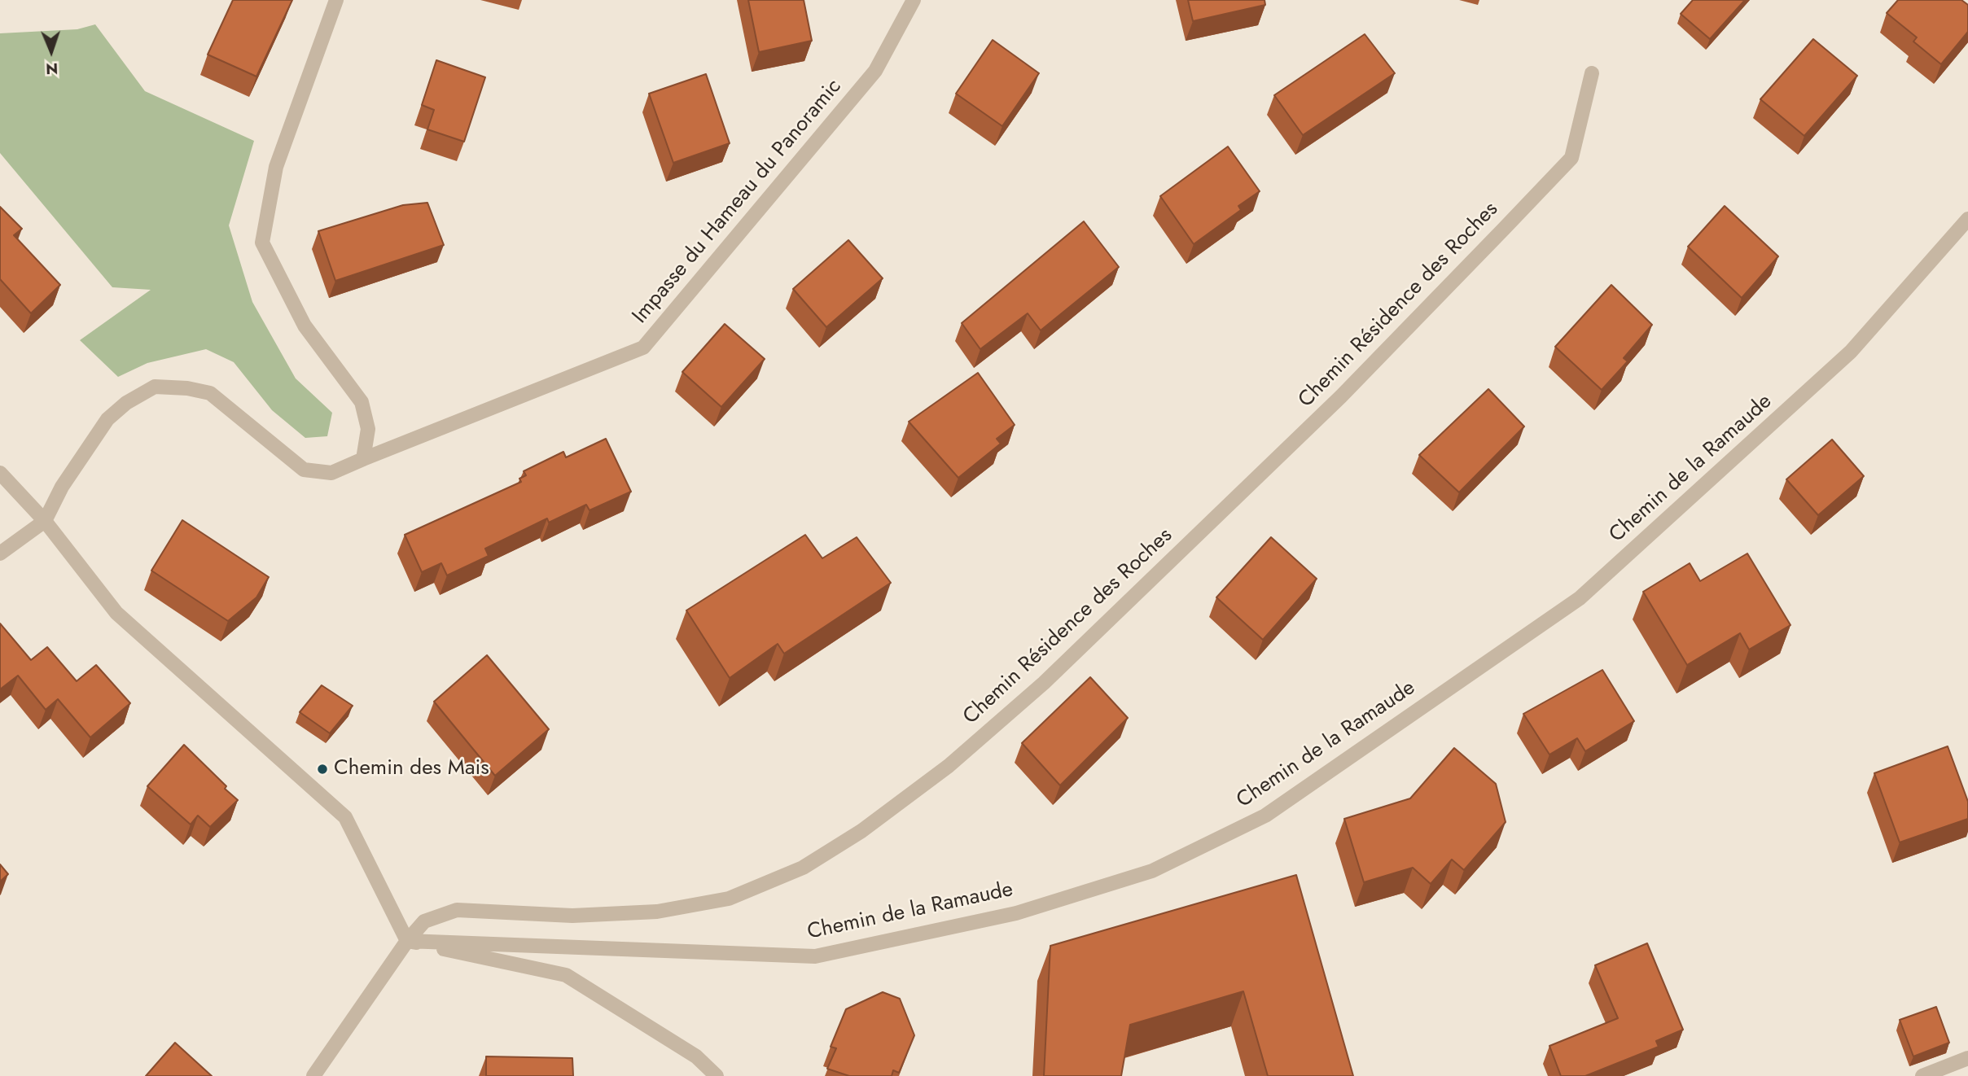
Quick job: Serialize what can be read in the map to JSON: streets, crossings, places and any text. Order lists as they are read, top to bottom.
{
  "streets": {
    "street": ["Impasse du Hameau du Panoramic", "Chemin Résidence des Roches", "Chemin de la Ramaude"]
  },
  "crossings": [
    ["Chemin Résidence des Roches", "Chemin de la Ramaude"]
  ],
  "places": ["Chemin des Mais"],
  "north": "bottom"
}
